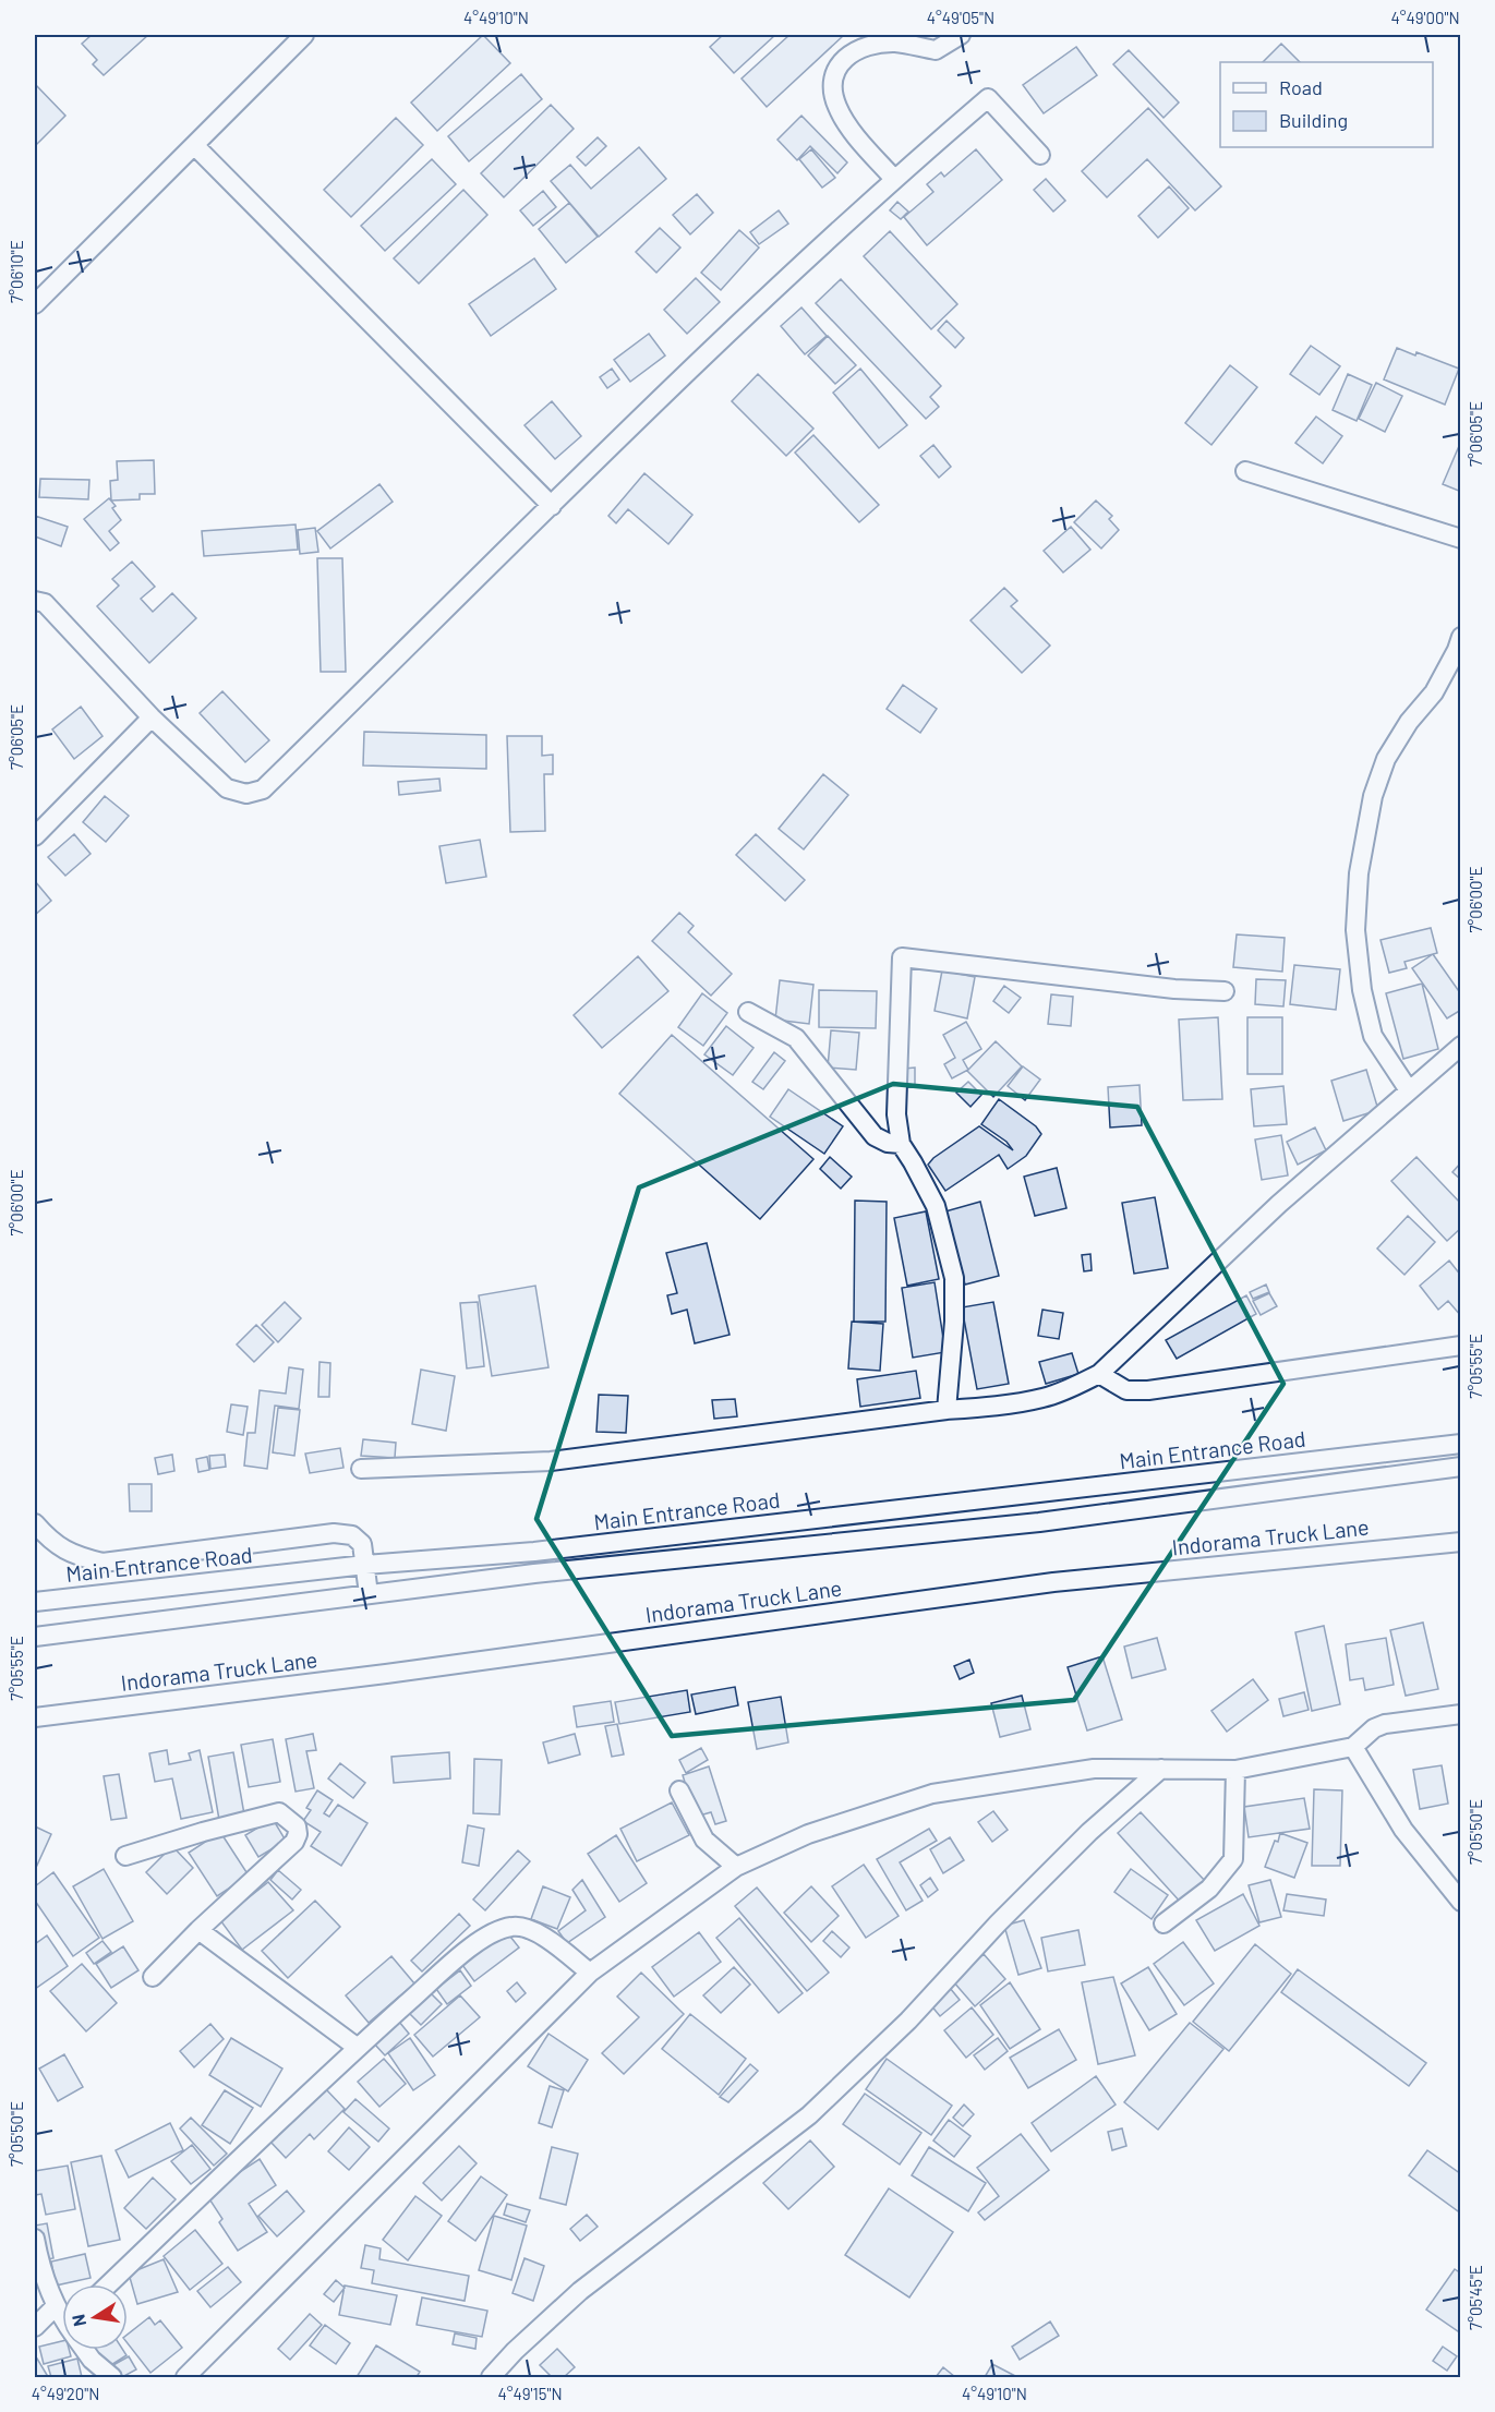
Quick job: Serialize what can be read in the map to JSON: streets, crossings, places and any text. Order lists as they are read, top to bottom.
{
  "streets": {
    "street": ["Main Entrance Road", "Indorama Truck Lane"]
  },
  "legend": ["Road", "Building"],
  "north": "left",
  "coordinates": [
    "4°49'10\"N",
    "4°49'05\"N",
    "4°49'00\"N",
    "7°06'10\"E",
    "7°06'05\"E",
    "7°06'00\"E",
    "7°05'55\"E",
    "7°05'50\"E",
    "7°05'45\"E",
    "4°49'20\"N",
    "4°49'15\"N"
  ]
}
